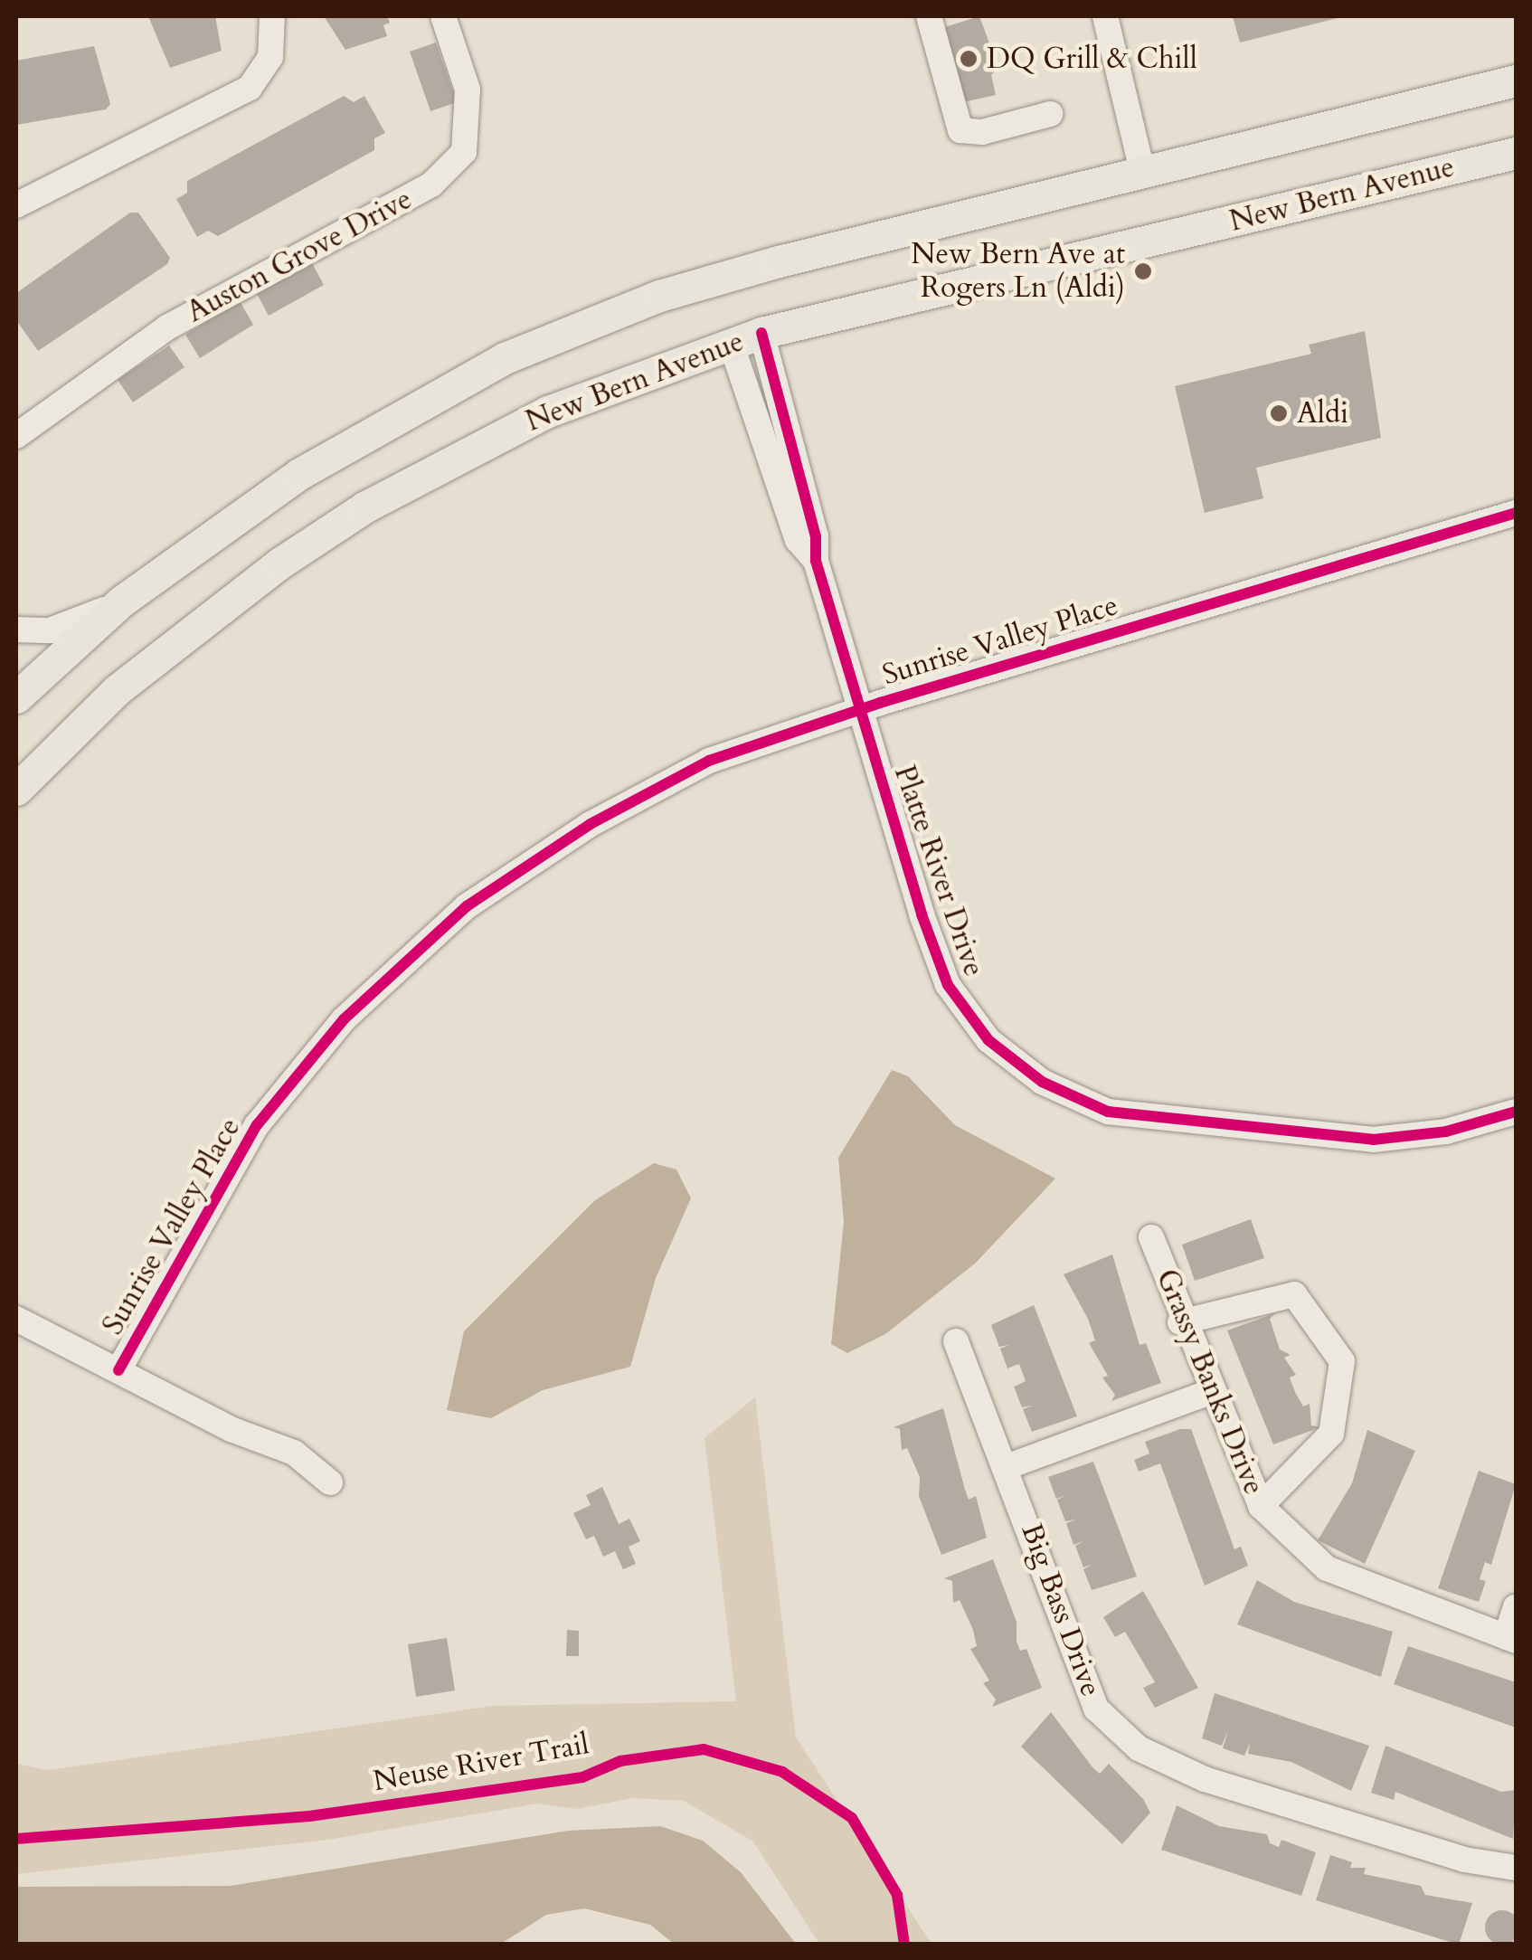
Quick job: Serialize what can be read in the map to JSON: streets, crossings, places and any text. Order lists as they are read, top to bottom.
{
  "streets": {
    "main road": ["New Bern Avenue"],
    "street": [
      "Auston Grove Drive",
      "Sunrise Valley Place",
      "Platte River Drive",
      "Grassy Banks Drive",
      "Big Bass Drive"
    ],
    "cycle path": ["Neuse River Trail"]
  },
  "crossings": [
    ["New Bern Avenue", "Platte River Drive"],
    ["Sunrise Valley Place", "Platte River Drive"]
  ],
  "places": ["DQ Grill & Chill", "New Bern Ave at Rogers Ln (Aldi)", "Aldi"]
}
